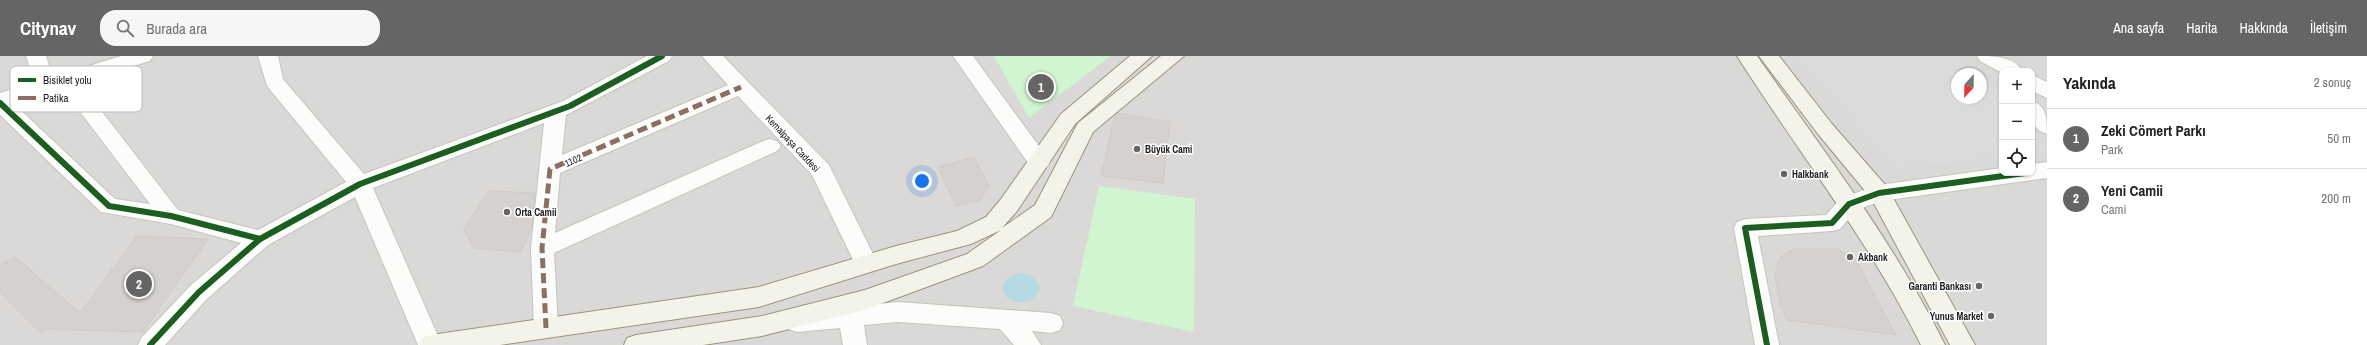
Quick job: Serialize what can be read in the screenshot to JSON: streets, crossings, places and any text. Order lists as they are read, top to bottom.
{
  "streets": {
    "street": ["Kemalpaşa Caddesi", "1102"]
  },
  "crossings": [
    ["Kemalpaşa Caddesi", "1102"]
  ],
  "places": [
    "Büyük Cami",
    "Halkbank",
    "Orta Camii",
    "Akbank",
    "Garanti Bankası",
    "Yunus Market"
  ],
  "legend": ["Bisiklet yolu", "Patika"],
  "north": "bottom",
  "page": {
    "header": "Citynav",
    "search": "Burada ara",
    "nav": [
      "Ana sayfa",
      "Harita",
      "Hakkında",
      "İletişim"
    ],
    "heading": ["Yakında", "2 sonuç"],
    "map_buttons": ["+", "−"],
    "pins": ["1", "2"],
    "list": [
      {
        "mark": "1",
        "name": "Zeki Cömert Parkı",
        "note": "Park",
        "value": "50 m"
      },
      {
        "mark": "2",
        "name": "Yeni Camii",
        "note": "Cami",
        "value": "200 m"
      }
    ]
  }
}
